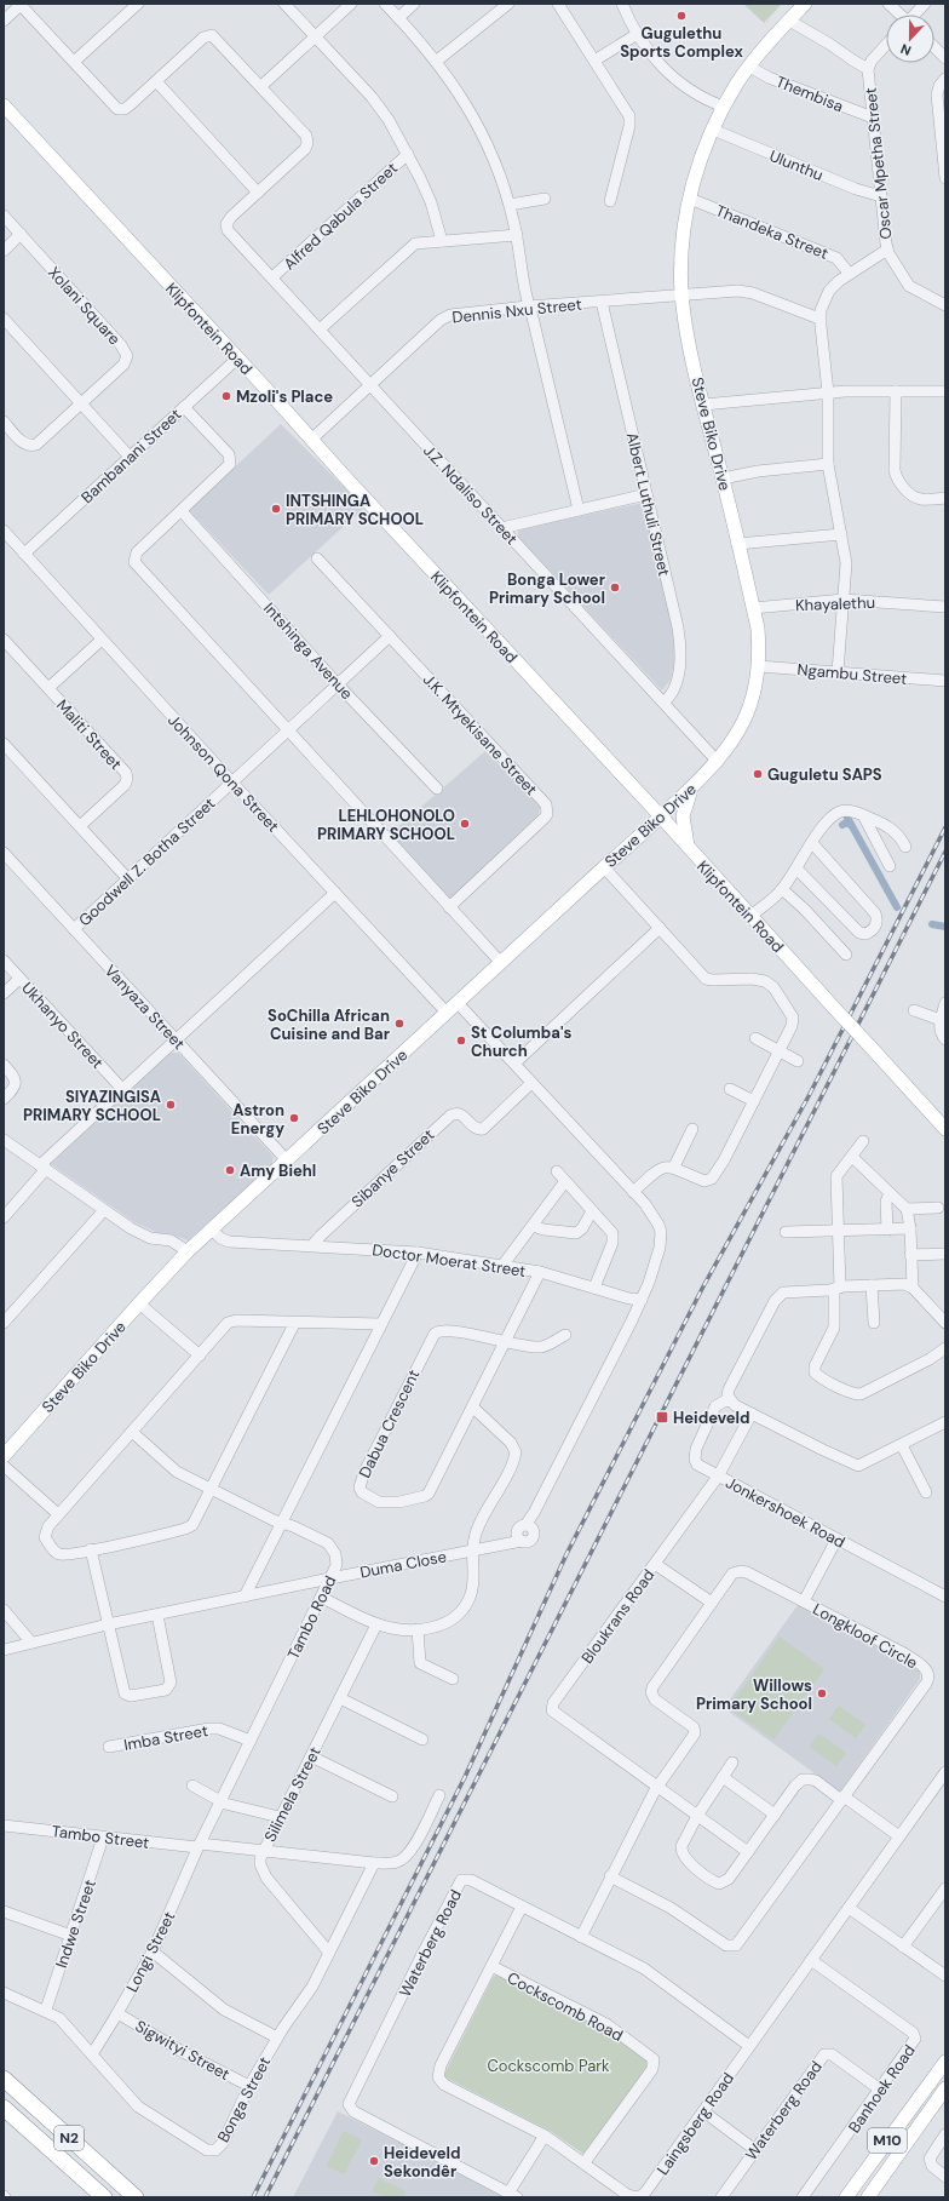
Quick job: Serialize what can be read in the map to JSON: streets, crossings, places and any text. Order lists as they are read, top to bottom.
{
  "streets": {
    "highway": ["N2"],
    "main road": ["Klipfontein Road", "Steve Biko Drive", "M10"],
    "street": [
      "Thembisa",
      "Oscar Mpetha Street",
      "Ulunthu",
      "Alfred Qabula Street",
      "Thandeka Street",
      "Xolani Square",
      "Dennis Nxu Street",
      "Bambanani Street",
      "J.Z. Ndaliso Street",
      "Albert Luthuli Street",
      "Khayalethu",
      "Intshinga Avenue",
      "Ngambu Street",
      "Maliti Street",
      "J.K. Mtyekisane Street",
      "Johnson Qona Street",
      "Goodwell Z. Botha Street",
      "Vanyaza Street",
      "Ukhanyo Street",
      "Sibanye Street",
      "Doctor Moerat Street",
      "Dabua Crescent",
      "Jonkershoek Road",
      "Duma Close",
      "Bloukrans Road",
      "Tambo Road",
      "Longkloof Circle",
      "Imba Street",
      "Silimela Street",
      "Tambo Street",
      "Indwe Street",
      "Waterberg Road",
      "Longi Street",
      "Cockscomb Road",
      "Sigwityi Street",
      "Banhoek Road",
      "Bonga Street",
      "Laingsberg Road"
    ]
  },
  "crossings": [
    ["Thembisa", "Oscar Mpetha Street"],
    ["Thembisa", "Steve Biko Drive"],
    ["Oscar Mpetha Street", "Ulunthu"],
    ["Ulunthu", "Steve Biko Drive"],
    ["Alfred Qabula Street", "J.Z. Ndaliso Street"],
    ["Thandeka Street", "Steve Biko Drive"],
    ["Dennis Nxu Street", "Klipfontein Road"],
    ["Dennis Nxu Street", "Steve Biko Drive"],
    ["Dennis Nxu Street", "J.Z. Ndaliso Street"],
    ["Dennis Nxu Street", "Albert Luthuli Street"],
    ["Klipfontein Road", "Steve Biko Drive"],
    ["Klipfontein Road", "Bambanani Street"],
    ["Steve Biko Drive", "J.Z. Ndaliso Street"],
    ["Steve Biko Drive", "Khayalethu"],
    ["Steve Biko Drive", "Ngambu Street"],
    ["Steve Biko Drive", "Johnson Qona Street"],
    ["Steve Biko Drive", "Vanyaza Street"],
    ["Steve Biko Drive", "Doctor Moerat Street"],
    ["Bambanani Street", "Johnson Qona Street"],
    ["J.Z. Ndaliso Street", "Albert Luthuli Street"],
    ["Intshinga Avenue", "Goodwell Z. Botha Street"],
    ["J.K. Mtyekisane Street", "Goodwell Z. Botha Street"],
    ["Johnson Qona Street", "Goodwell Z. Botha Street"],
    ["Johnson Qona Street", "Sibanye Street"],
    ["Johnson Qona Street", "Doctor Moerat Street"],
    ["Goodwell Z. Botha Street", "Vanyaza Street"],
    ["Sibanye Street", "Doctor Moerat Street"],
    ["Doctor Moerat Street", "Dabua Crescent"],
    ["Jonkershoek Road", "Bloukrans Road"],
    ["Duma Close", "Tambo Road"],
    ["Bloukrans Road", "Longkloof Circle"],
    ["Tambo Road", "Imba Street"],
    ["Tambo Road", "Tambo Street"],
    ["Tambo Road", "Longi Street"],
    ["Longkloof Circle", "Waterberg Road"],
    ["Silimela Street", "Tambo Street"],
    ["Silimela Street", "Bonga Street"],
    ["Tambo Street", "Indwe Street"],
    ["Tambo Street", "Longi Street"],
    ["Tambo Street", "Bonga Street"],
    ["Indwe Street", "Bonga Street"],
    ["Waterberg Road", "Banhoek Road"],
    ["Waterberg Road", "Laingsberg Road"],
    ["Longi Street", "Sigwityi Street"],
    ["Longi Street", "Bonga Street"],
    ["Cockscomb Road", "Laingsberg Road"],
    ["Sigwityi Street", "Bonga Street"],
    ["Banhoek Road", "Laingsberg Road"]
  ],
  "parks": ["Cockscomb Park"],
  "places": {
    "other": [
      "Gugulethu Sports Complex",
      "Mzoli's Place",
      "INTSHINGA PRIMARY SCHOOL",
      "Bonga Lower Primary School",
      "Guguletu SAPS",
      "LEHLOHONOLO PRIMARY SCHOOL",
      "SoChilla African Cuisine and Bar",
      "St Columba's Church",
      "SIYAZINGISA PRIMARY SCHOOL",
      "Astron Energy",
      "Amy Biehl",
      "Willows Primary School",
      "Heideveld Sekondêr"
    ],
    "transit": ["Heideveld"]
  },
  "north": "bottom"
}
